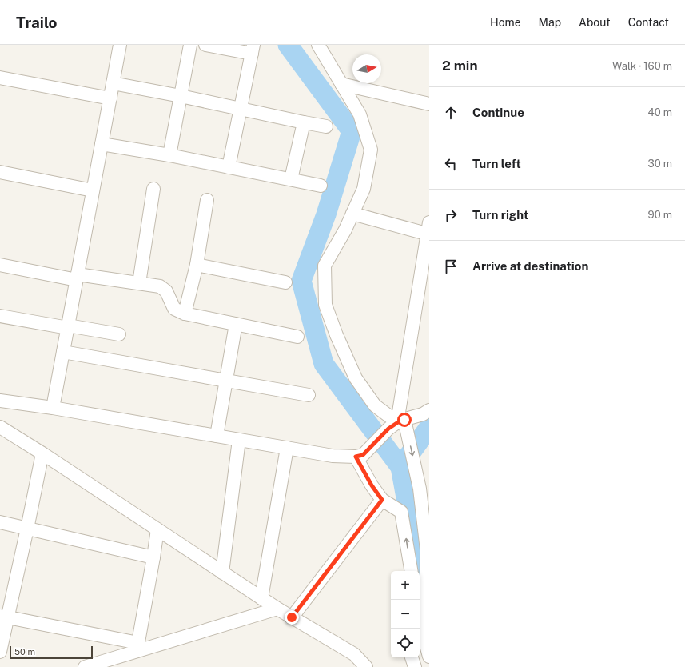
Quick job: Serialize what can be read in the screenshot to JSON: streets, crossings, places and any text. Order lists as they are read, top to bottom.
{
  "scale_bar": "50 m",
  "north": "right",
  "page": {
    "header": "Trailo",
    "nav": [
      "Home",
      "Map",
      "About",
      "Contact"
    ],
    "heading": ["2 min", "Walk · 160 m"],
    "list": [
      ["Continue", "40 m"],
      ["Turn left", "30 m"],
      ["Turn right", "90 m"],
      "Arrive at destination"
    ],
    "map_buttons": ["+", "−"],
    "scale": "50 m"
  }
}
